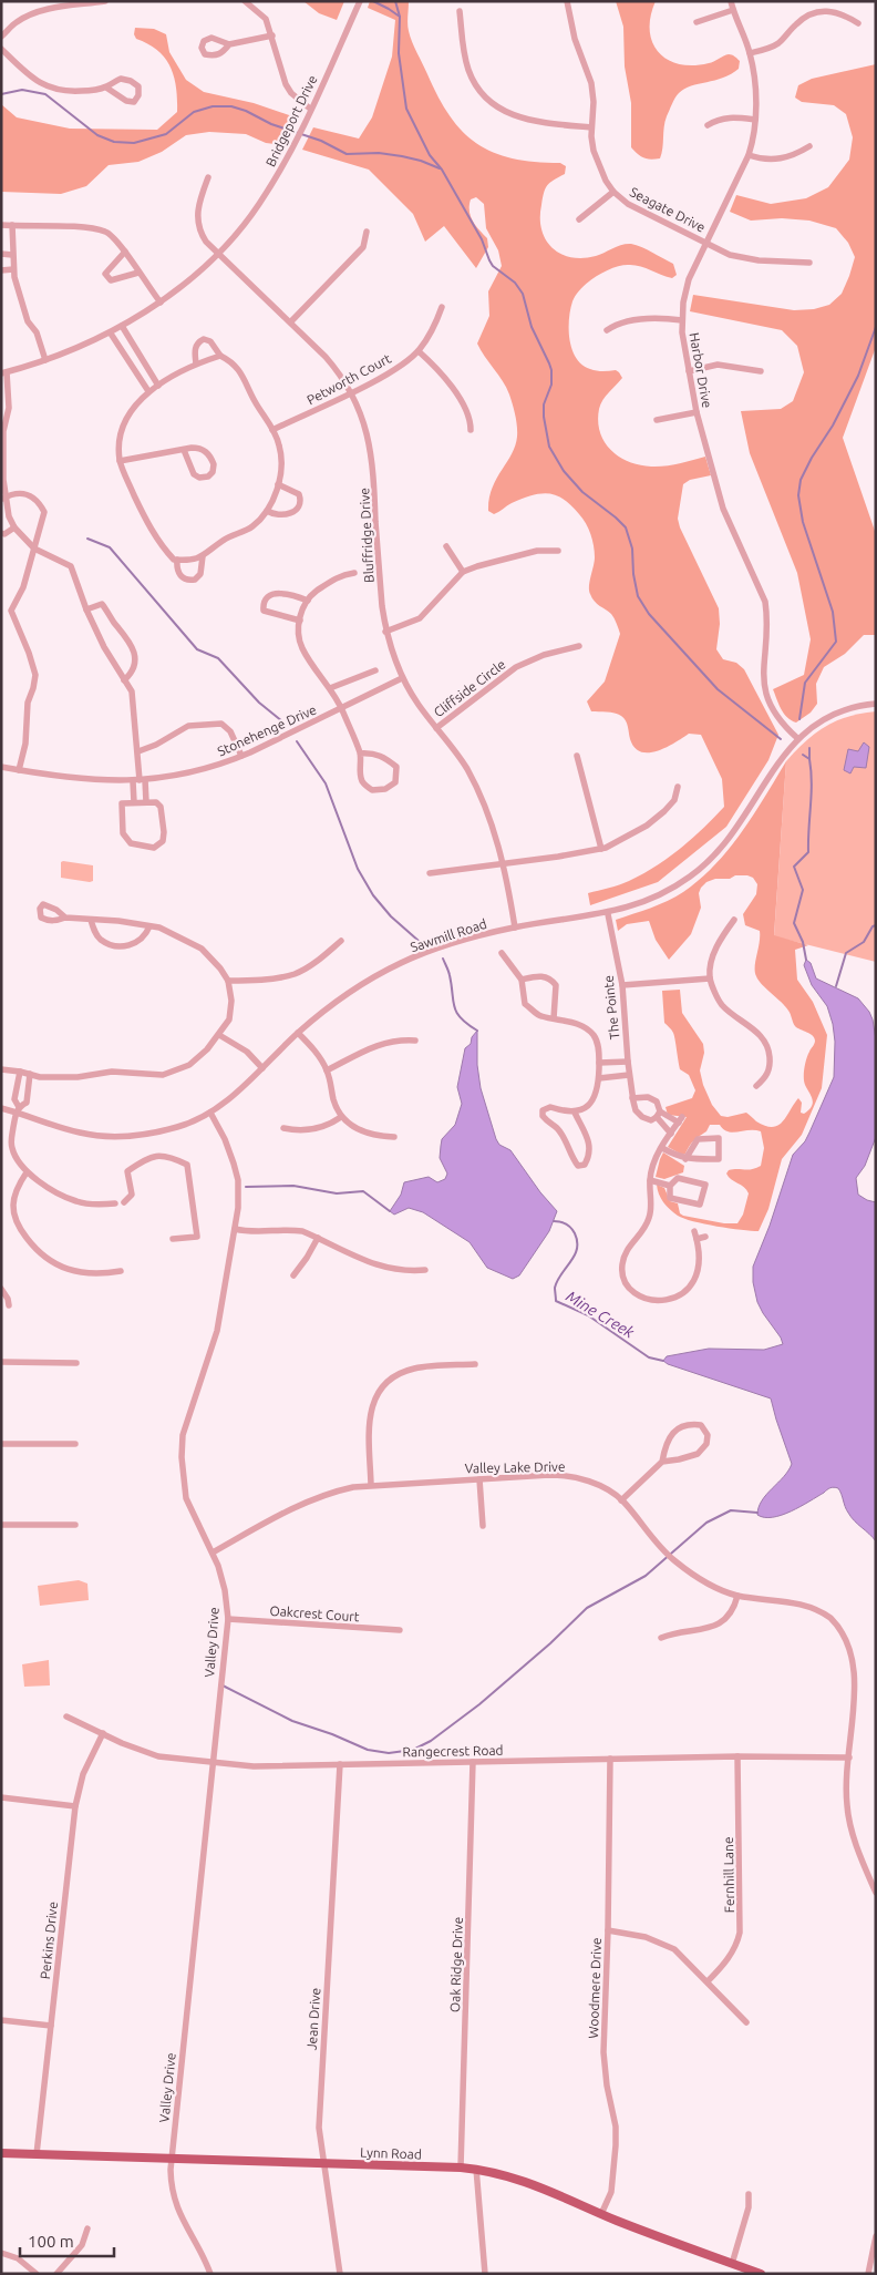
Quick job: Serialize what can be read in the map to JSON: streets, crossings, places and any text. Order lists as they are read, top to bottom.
{
  "streets": {
    "main road": ["Lynn Road"],
    "street": [
      "Bridgeport Drive",
      "Seagate Drive",
      "Harbor Drive",
      "Petworth Court",
      "Bluffridge Drive",
      "Cliffside Circle",
      "Stonehenge Drive",
      "Sawmill Road",
      "The Pointe",
      "Valley Lake Drive",
      "Oakcrest Court",
      "Valley Drive",
      "Rangecrest Road",
      "Fernhill Lane",
      "Perkins Drive",
      "Oak Ridge Drive",
      "Woodmere Drive",
      "Jean Drive"
    ]
  },
  "crossings": [
    ["Bridgeport Drive", "Bluffridge Drive"],
    ["Seagate Drive", "Harbor Drive"],
    ["Harbor Drive", "Sawmill Road"],
    ["Petworth Court", "Bluffridge Drive"],
    ["Bluffridge Drive", "Cliffside Circle"],
    ["Bluffridge Drive", "Stonehenge Drive"],
    ["Bluffridge Drive", "Sawmill Road"],
    ["Sawmill Road", "The Pointe"],
    ["Sawmill Road", "Valley Drive"],
    ["Valley Lake Drive", "Valley Drive"],
    ["Valley Lake Drive", "Rangecrest Road"],
    ["Oakcrest Court", "Valley Drive"],
    ["Valley Drive", "Rangecrest Road"],
    ["Valley Drive", "Lynn Road"],
    ["Rangecrest Road", "Fernhill Lane"],
    ["Rangecrest Road", "Perkins Drive"],
    ["Rangecrest Road", "Oak Ridge Drive"],
    ["Rangecrest Road", "Woodmere Drive"],
    ["Rangecrest Road", "Jean Drive"],
    ["Perkins Drive", "Lynn Road"],
    ["Oak Ridge Drive", "Lynn Road"],
    ["Woodmere Drive", "Lynn Road"],
    ["Jean Drive", "Lynn Road"]
  ],
  "water": ["Mine Creek"],
  "scale_bar": "100 m"
}
